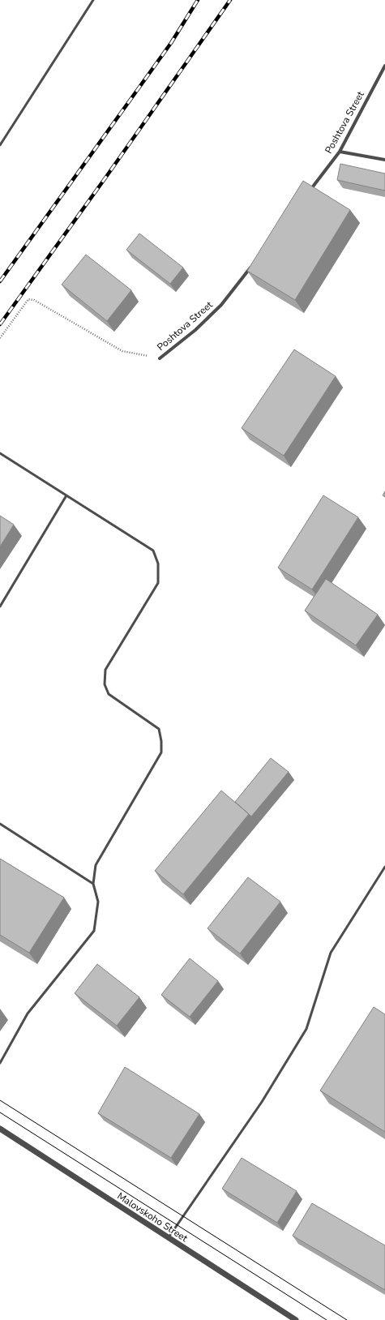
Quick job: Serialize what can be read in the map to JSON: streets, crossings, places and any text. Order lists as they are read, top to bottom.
{
  "streets": {
    "street": ["Poshtova Street", "Malovskoho Street"]
  }
}
